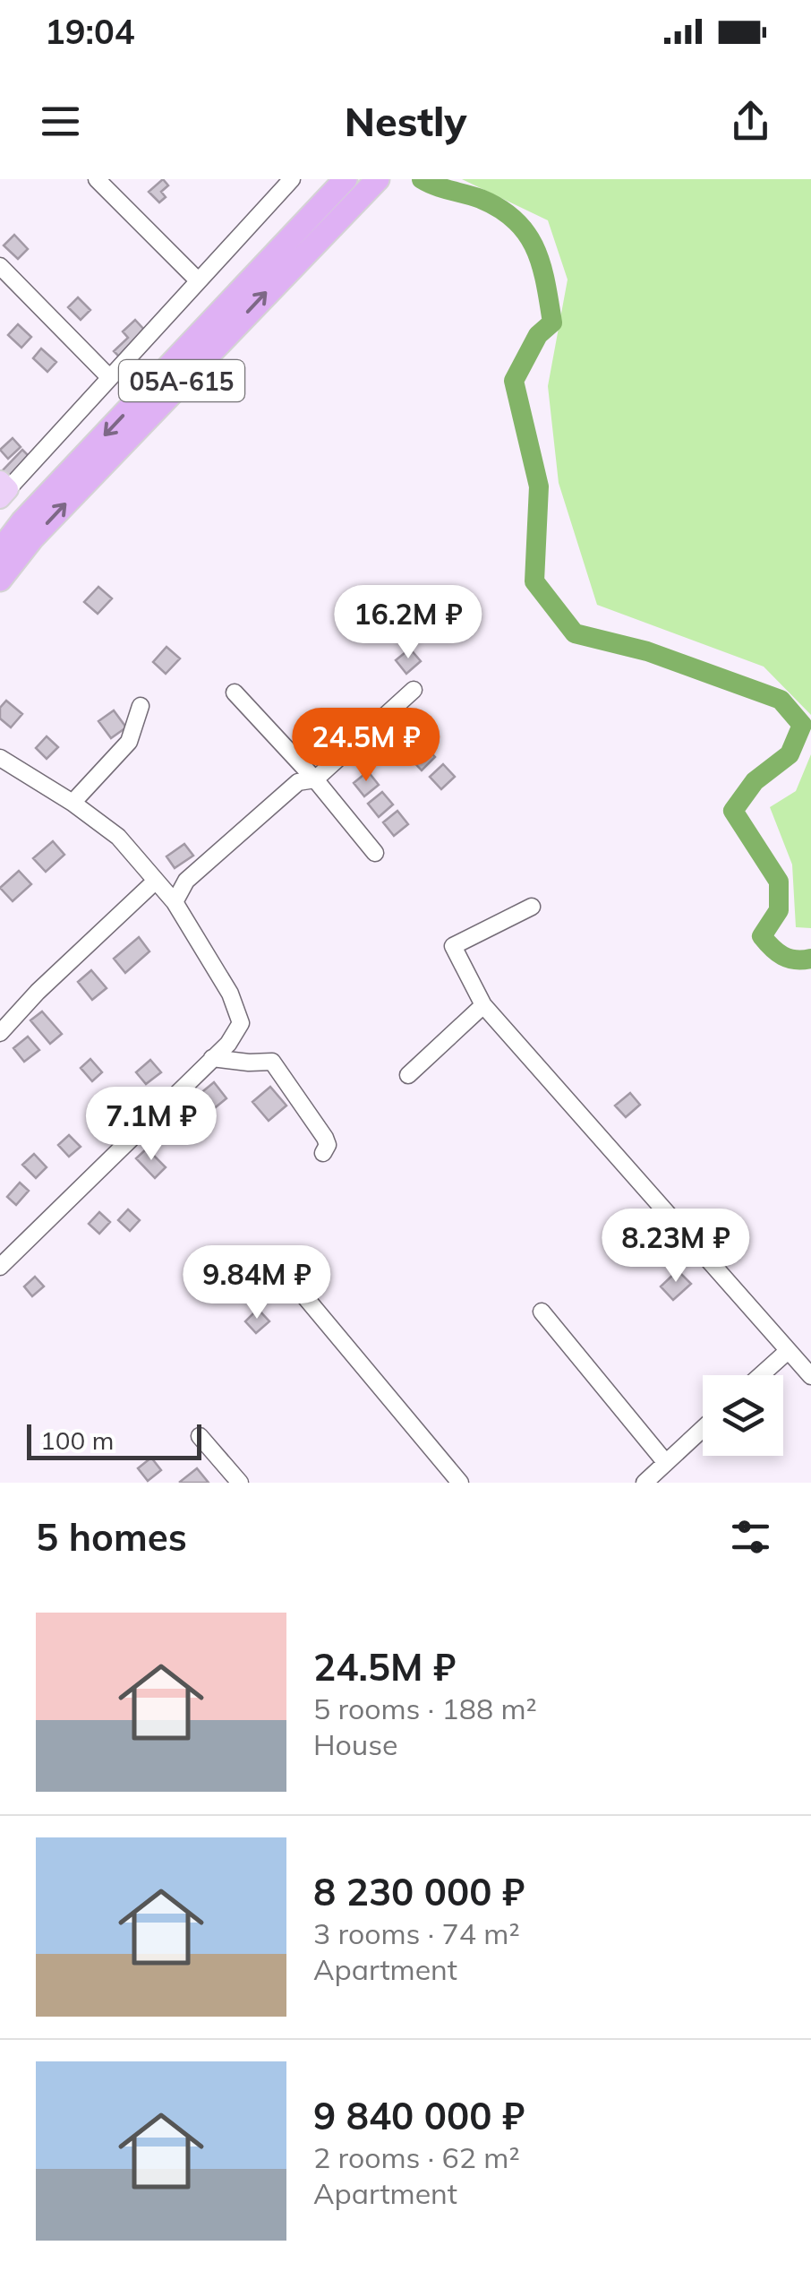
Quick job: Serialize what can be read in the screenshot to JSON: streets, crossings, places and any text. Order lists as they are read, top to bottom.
{
  "streets": {
    "highway": ["05А-615"]
  },
  "scale_bar": "100 m",
  "page": {
    "status": "19:04",
    "header": "Nestly",
    "price": [
      "16.2M ₽",
      "24.5M ₽",
      "7.1M ₽",
      "8.23M ₽",
      "9.84M ₽"
    ],
    "scale": "100 m",
    "heading": "5 homes",
    "list": [
      {
        "name": "24.5M ₽",
        "note": "5 rooms · 188 m² · House"
      },
      {
        "name": "8 230 000 ₽",
        "note": "3 rooms · 74 m² · Apartment"
      },
      {
        "name": "9 840 000 ₽",
        "note": "2 rooms · 62 m² · Apartment"
      }
    ]
  }
}
